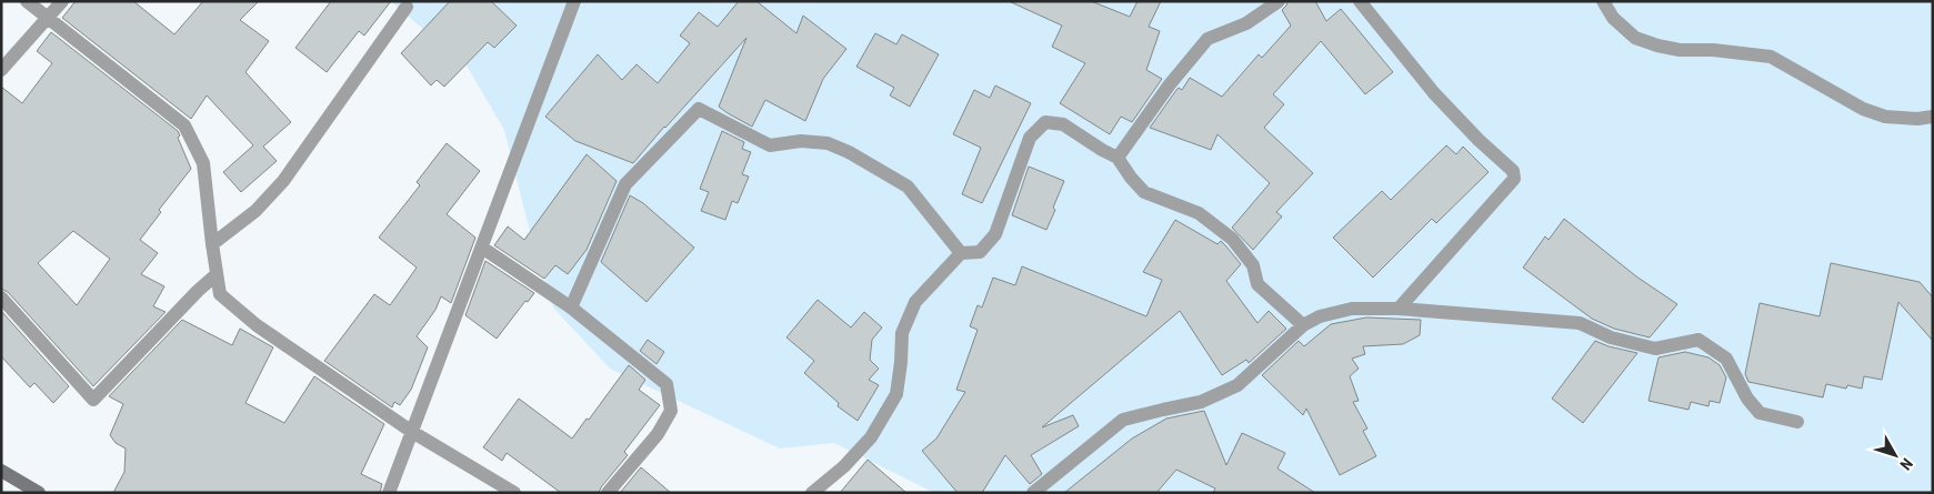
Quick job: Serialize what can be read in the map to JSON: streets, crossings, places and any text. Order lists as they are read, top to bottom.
{
  "north": "bottom right"
}
